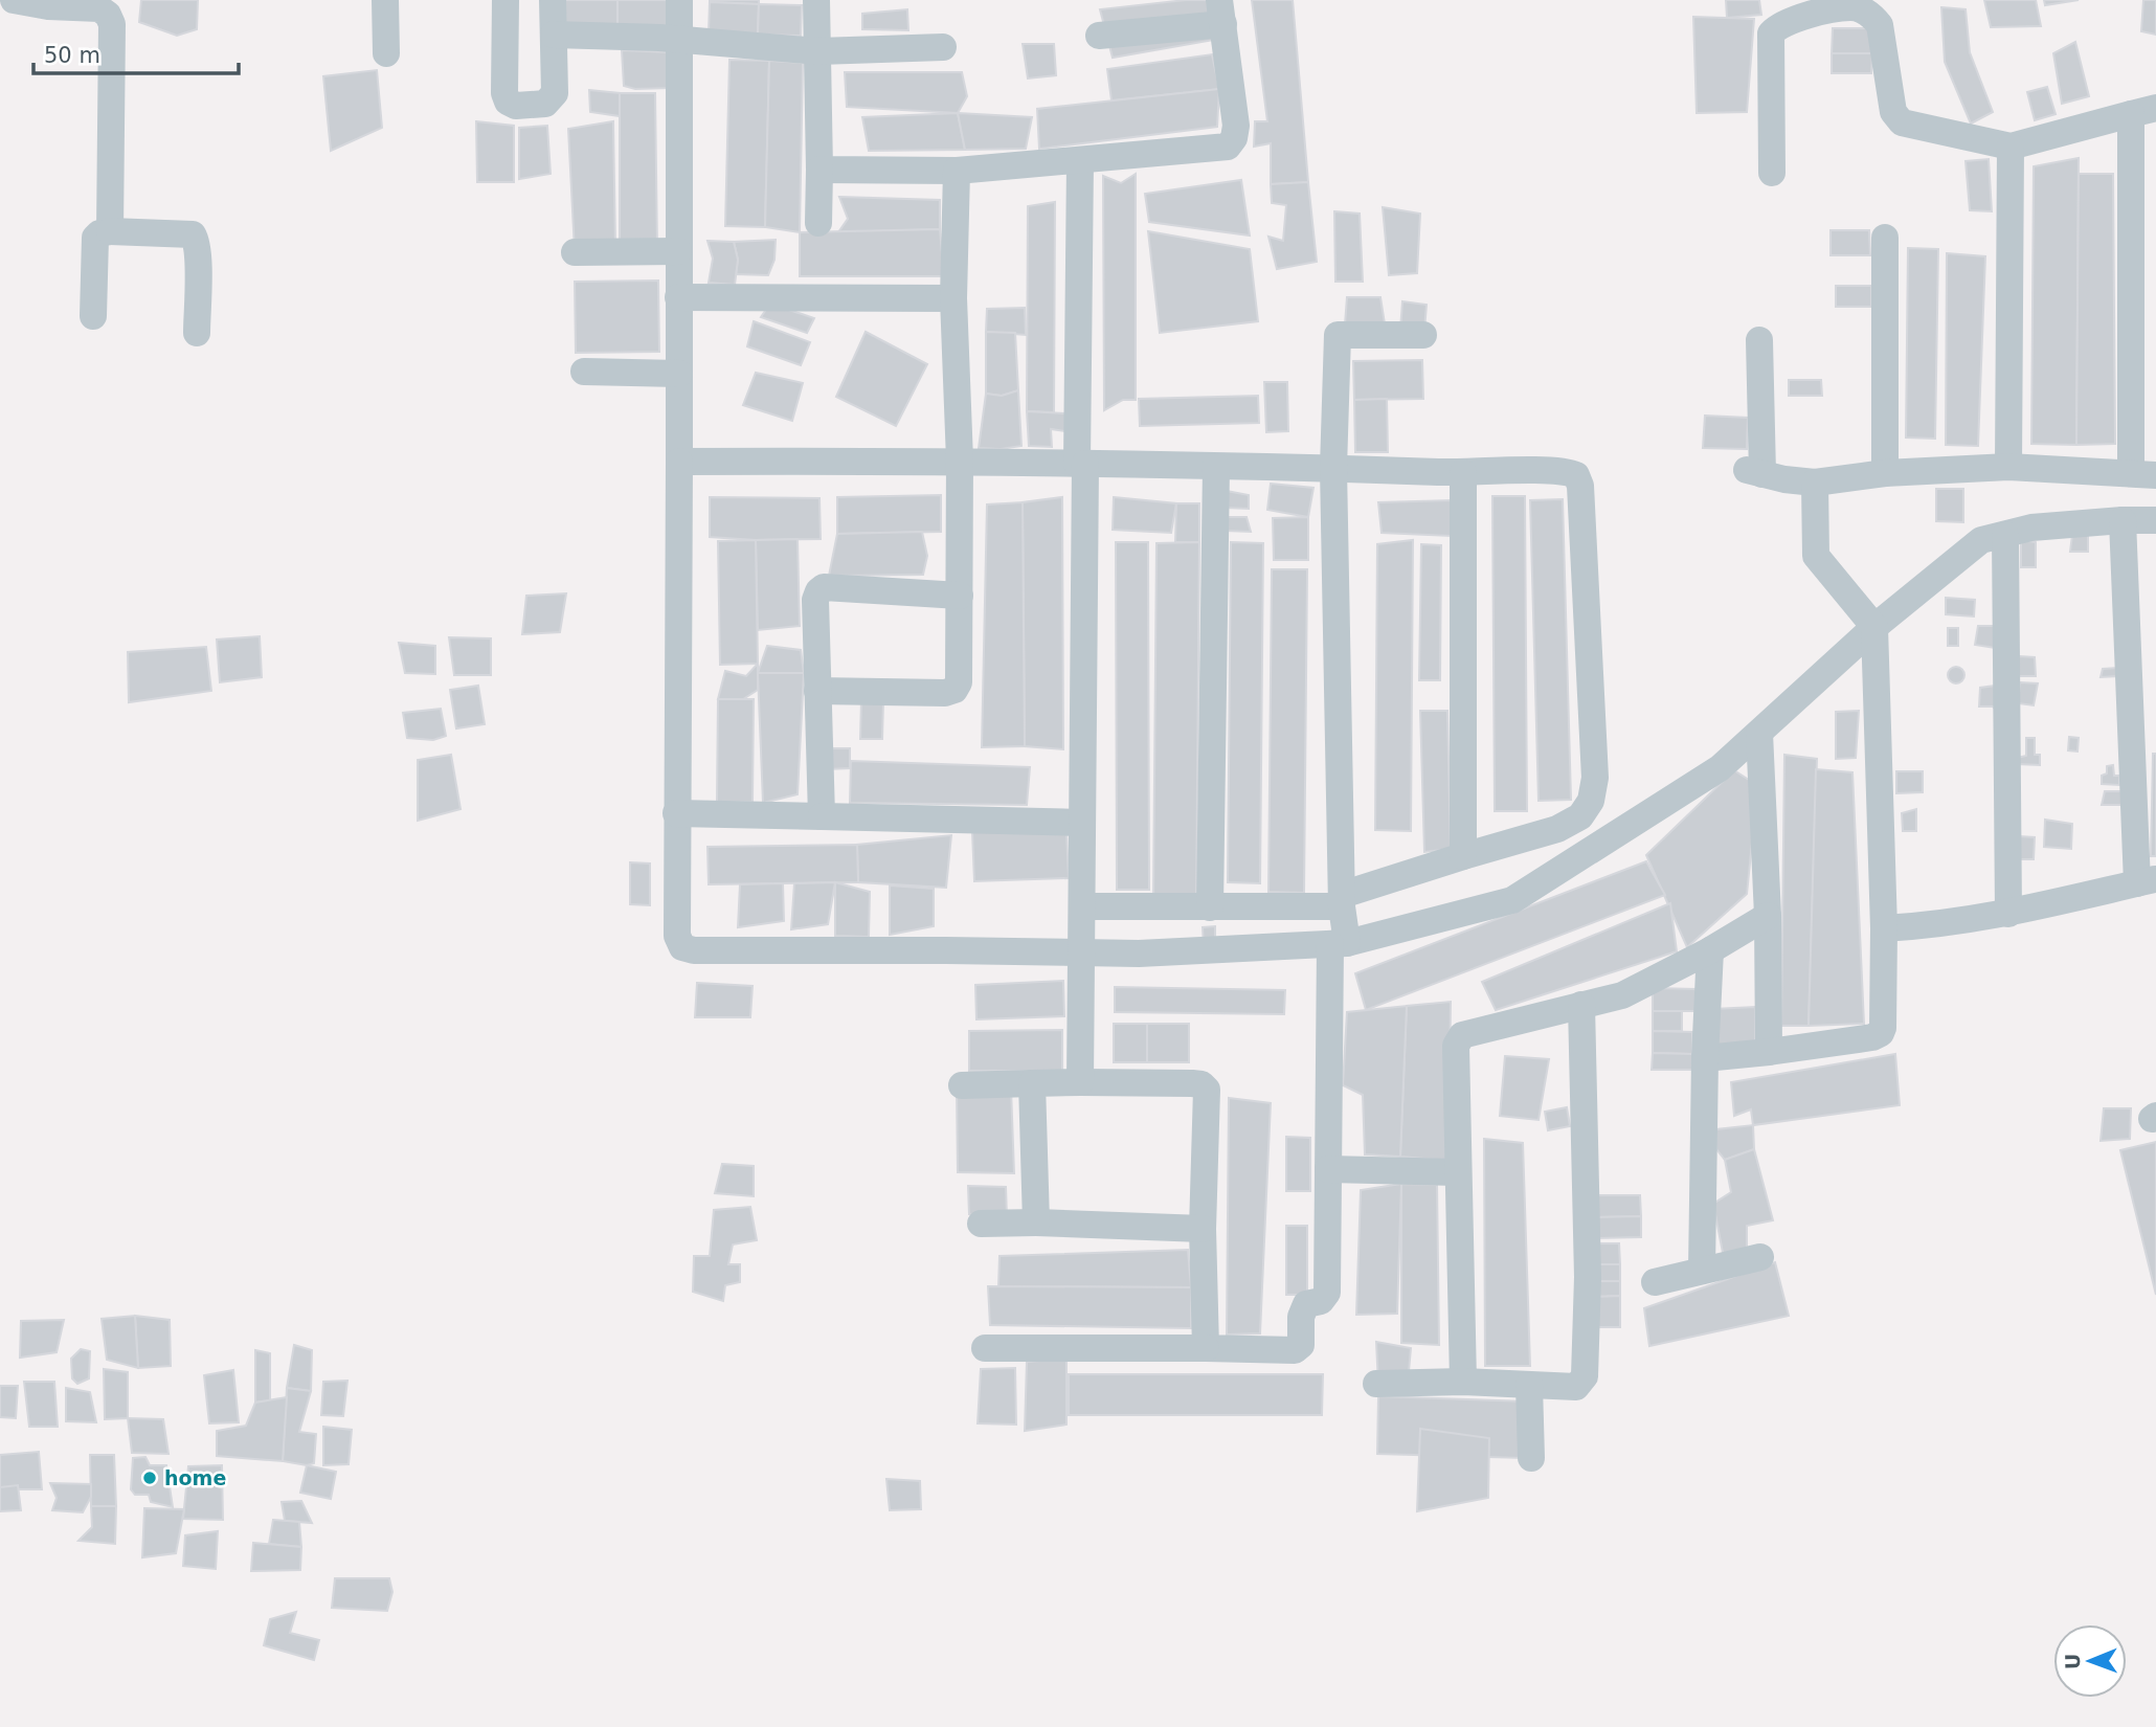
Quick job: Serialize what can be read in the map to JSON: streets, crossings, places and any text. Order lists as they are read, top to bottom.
{
  "places": ["home"],
  "scale_bar": "50 m",
  "north": "left"
}
